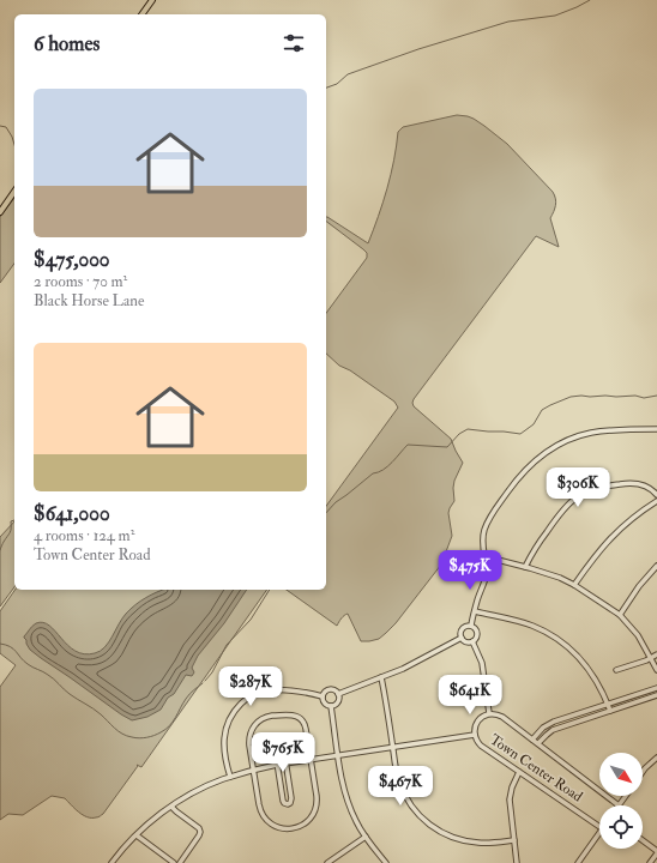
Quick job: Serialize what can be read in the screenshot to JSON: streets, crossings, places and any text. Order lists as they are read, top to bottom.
{
  "streets": {
    "street": ["Town Center Road"]
  },
  "north": "bottom right",
  "page": {
    "heading": "6 homes",
    "list": [
      {
        "name": "$475,000",
        "note": "2 rooms · 70 m² · Black Horse Lane"
      },
      {
        "name": "$641,000",
        "note": "4 rooms · 124 m² · Town Center Road"
      }
    ],
    "price": [
      "$306K",
      "$475K",
      "$287K",
      "$641K",
      "$765K",
      "$467K"
    ]
  }
}
